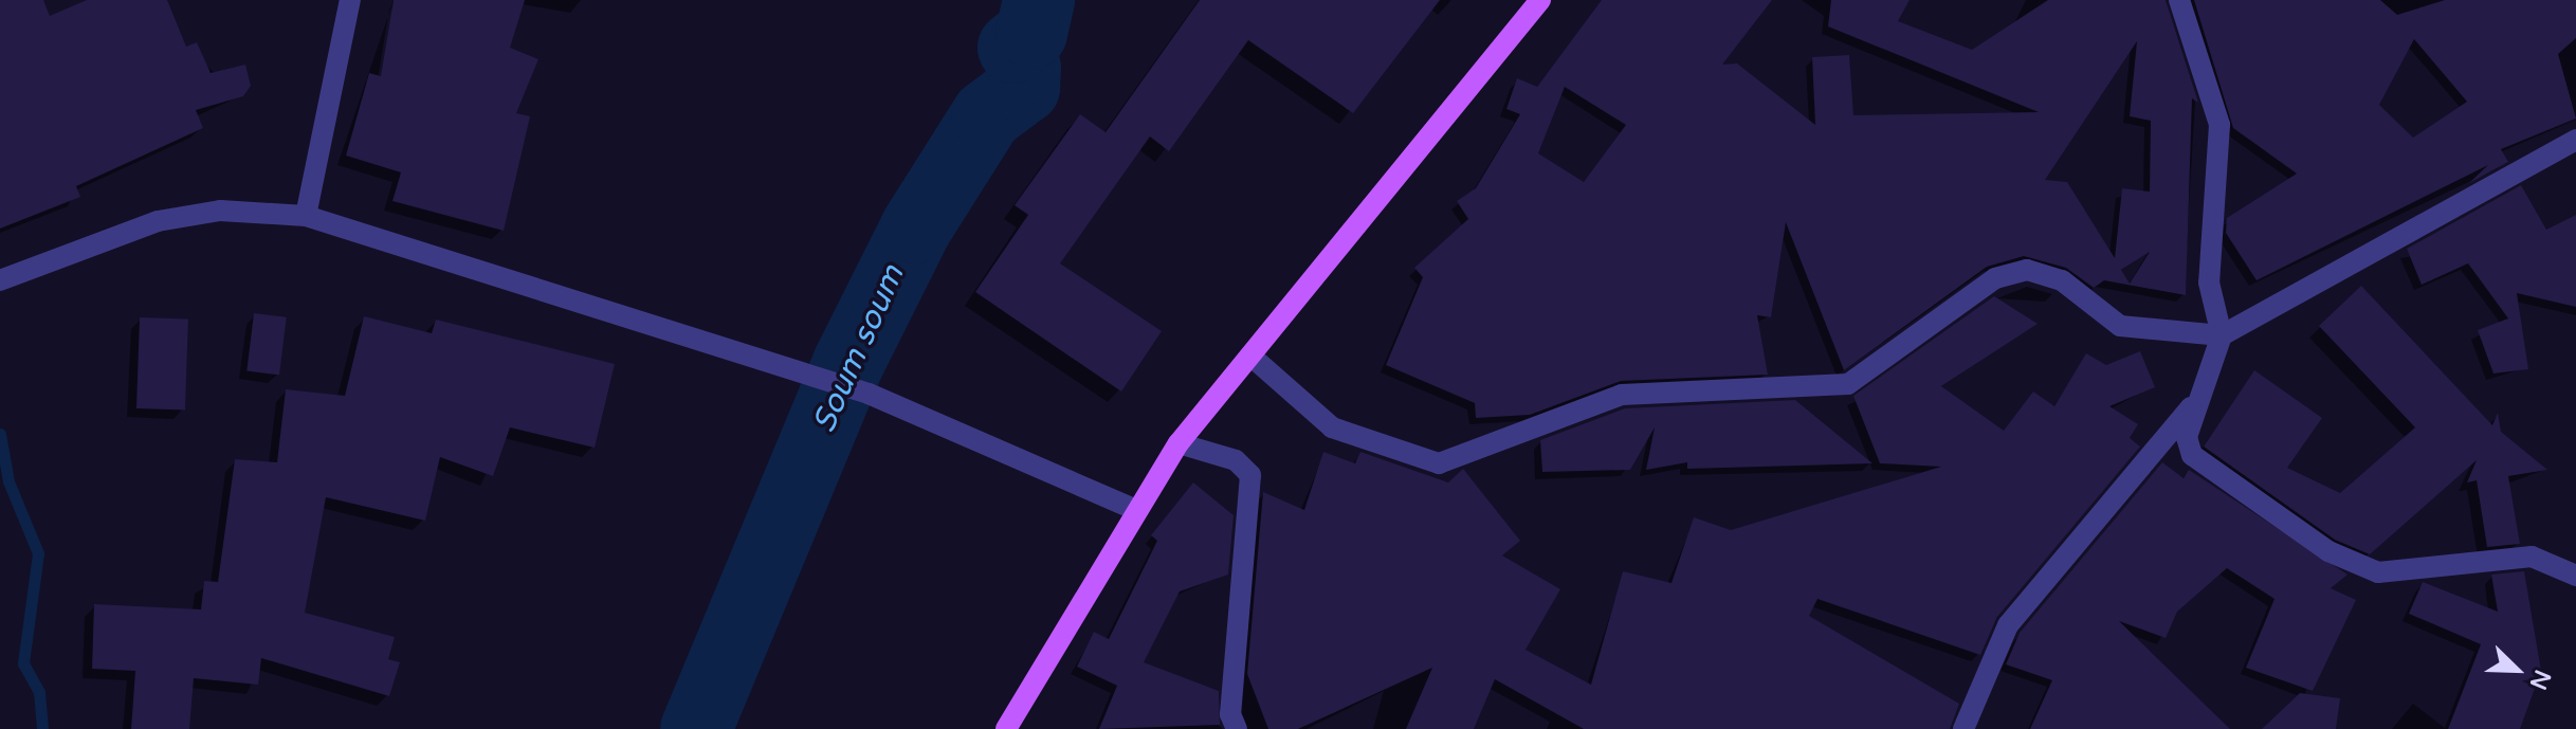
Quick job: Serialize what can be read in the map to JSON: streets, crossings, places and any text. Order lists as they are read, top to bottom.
{
  "water": ["Soum soum"],
  "north": "bottom right"
}
